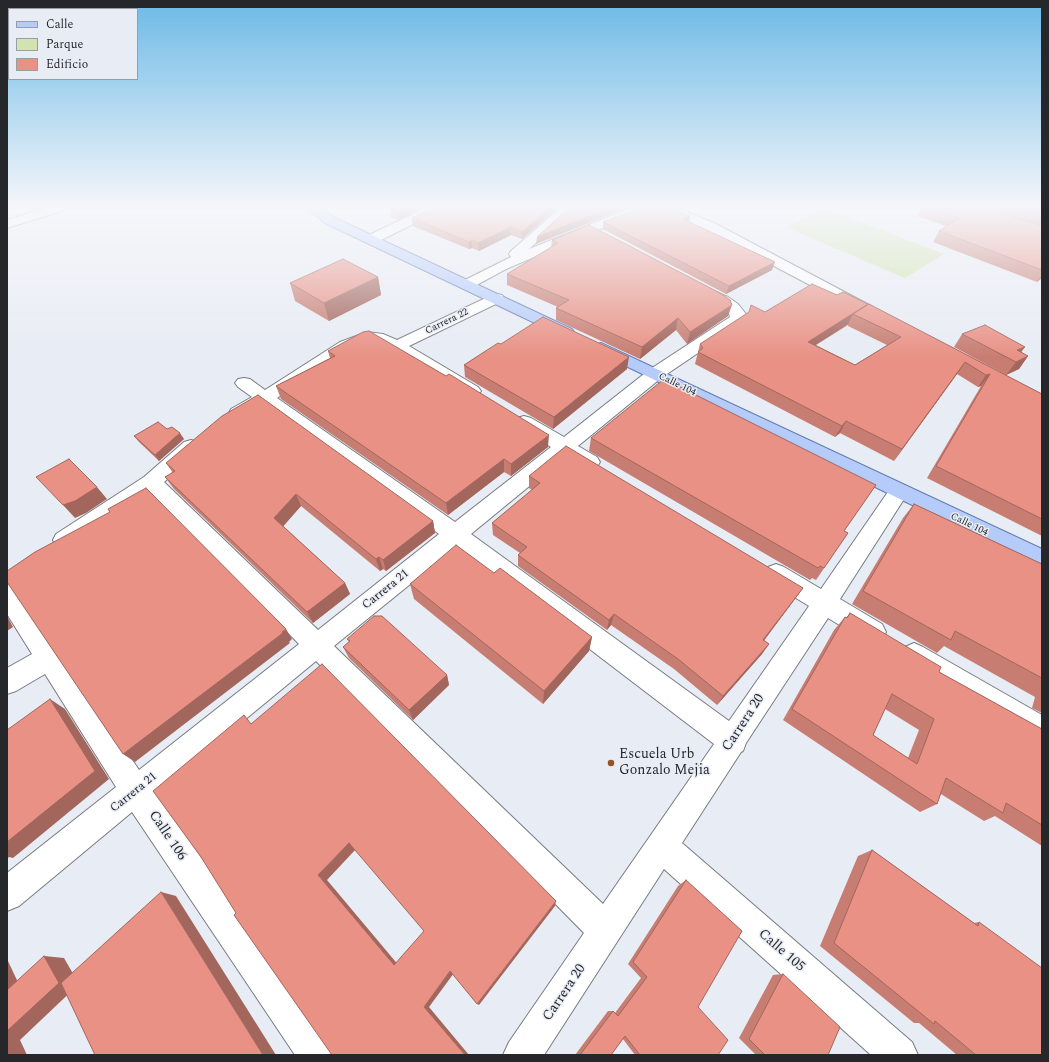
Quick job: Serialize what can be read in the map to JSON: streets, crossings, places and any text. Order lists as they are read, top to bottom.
{
  "streets": {
    "main road": ["Calle 104"],
    "street": [
      "Carrera 22",
      "Carrera 21",
      "Carrera 20",
      "Calle 106",
      "Calle 105"
    ]
  },
  "crossings": [
    ["Carrera 22", "Calle 104"],
    ["Calle 104", "Carrera 21"],
    ["Calle 104", "Carrera 20"],
    ["Carrera 21", "Calle 106"],
    ["Carrera 20", "Calle 105"]
  ],
  "places": ["Escuela Urb Gonzalo Mejia"],
  "legend": ["Calle", "Parque", "Edificio"]
}
